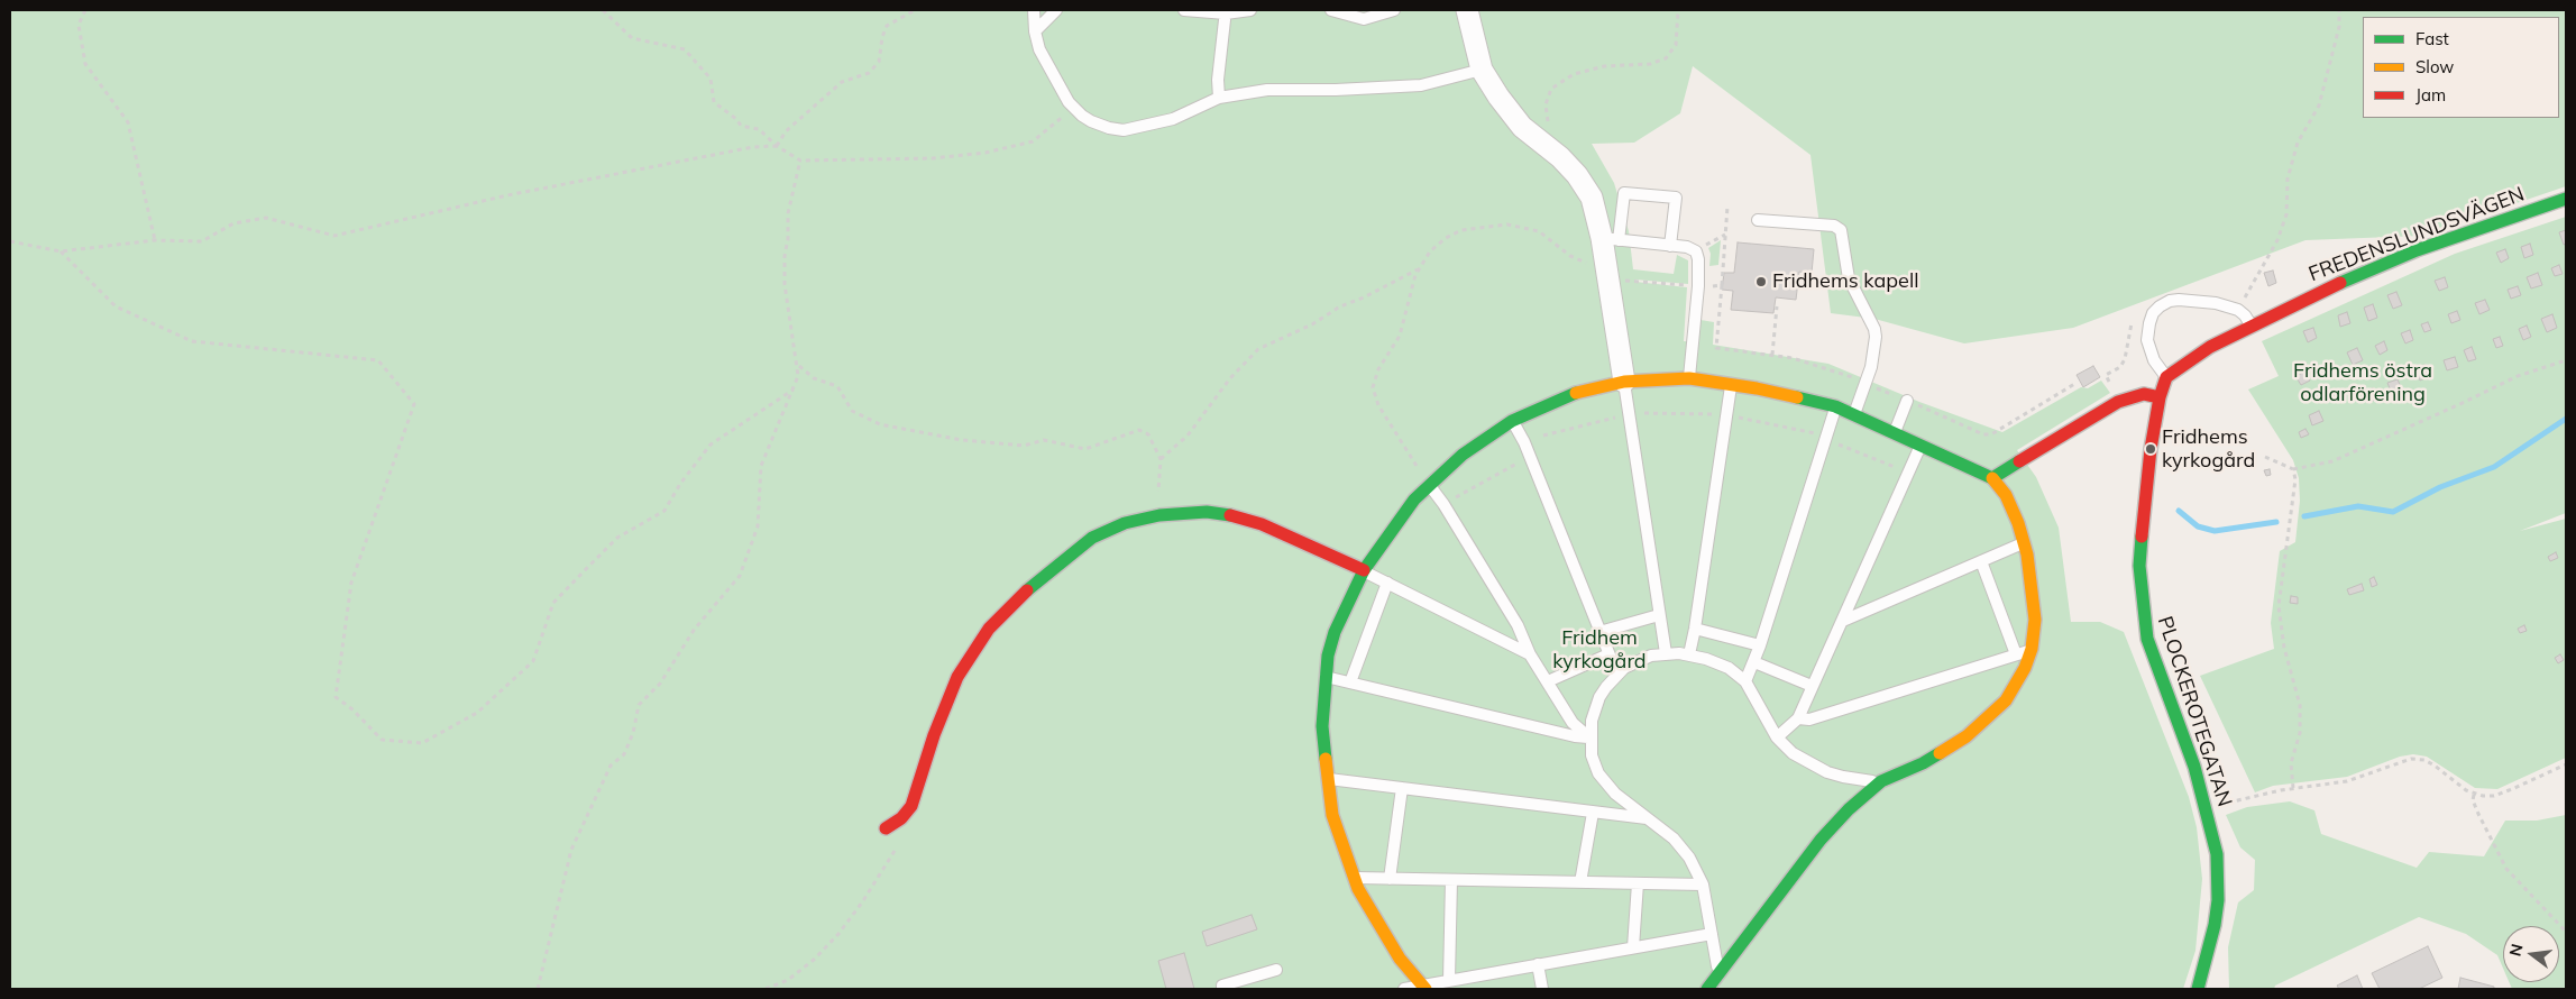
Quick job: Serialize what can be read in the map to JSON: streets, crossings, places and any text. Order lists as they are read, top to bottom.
{
  "streets": {
    "street": ["FREDENSLUNDSVÄGEN", "PLOCKEROTEGATAN"]
  },
  "crossings": [
    ["FREDENSLUNDSVÄGEN", "PLOCKEROTEGATAN"]
  ],
  "parks": ["Fridhems östra odlarförening", "Fridhem kyrkogård"],
  "places": ["Fridhems kapell", "Fridhems kyrkogård"],
  "legend": ["Fast", "Slow", "Jam"],
  "north": "left"
}
